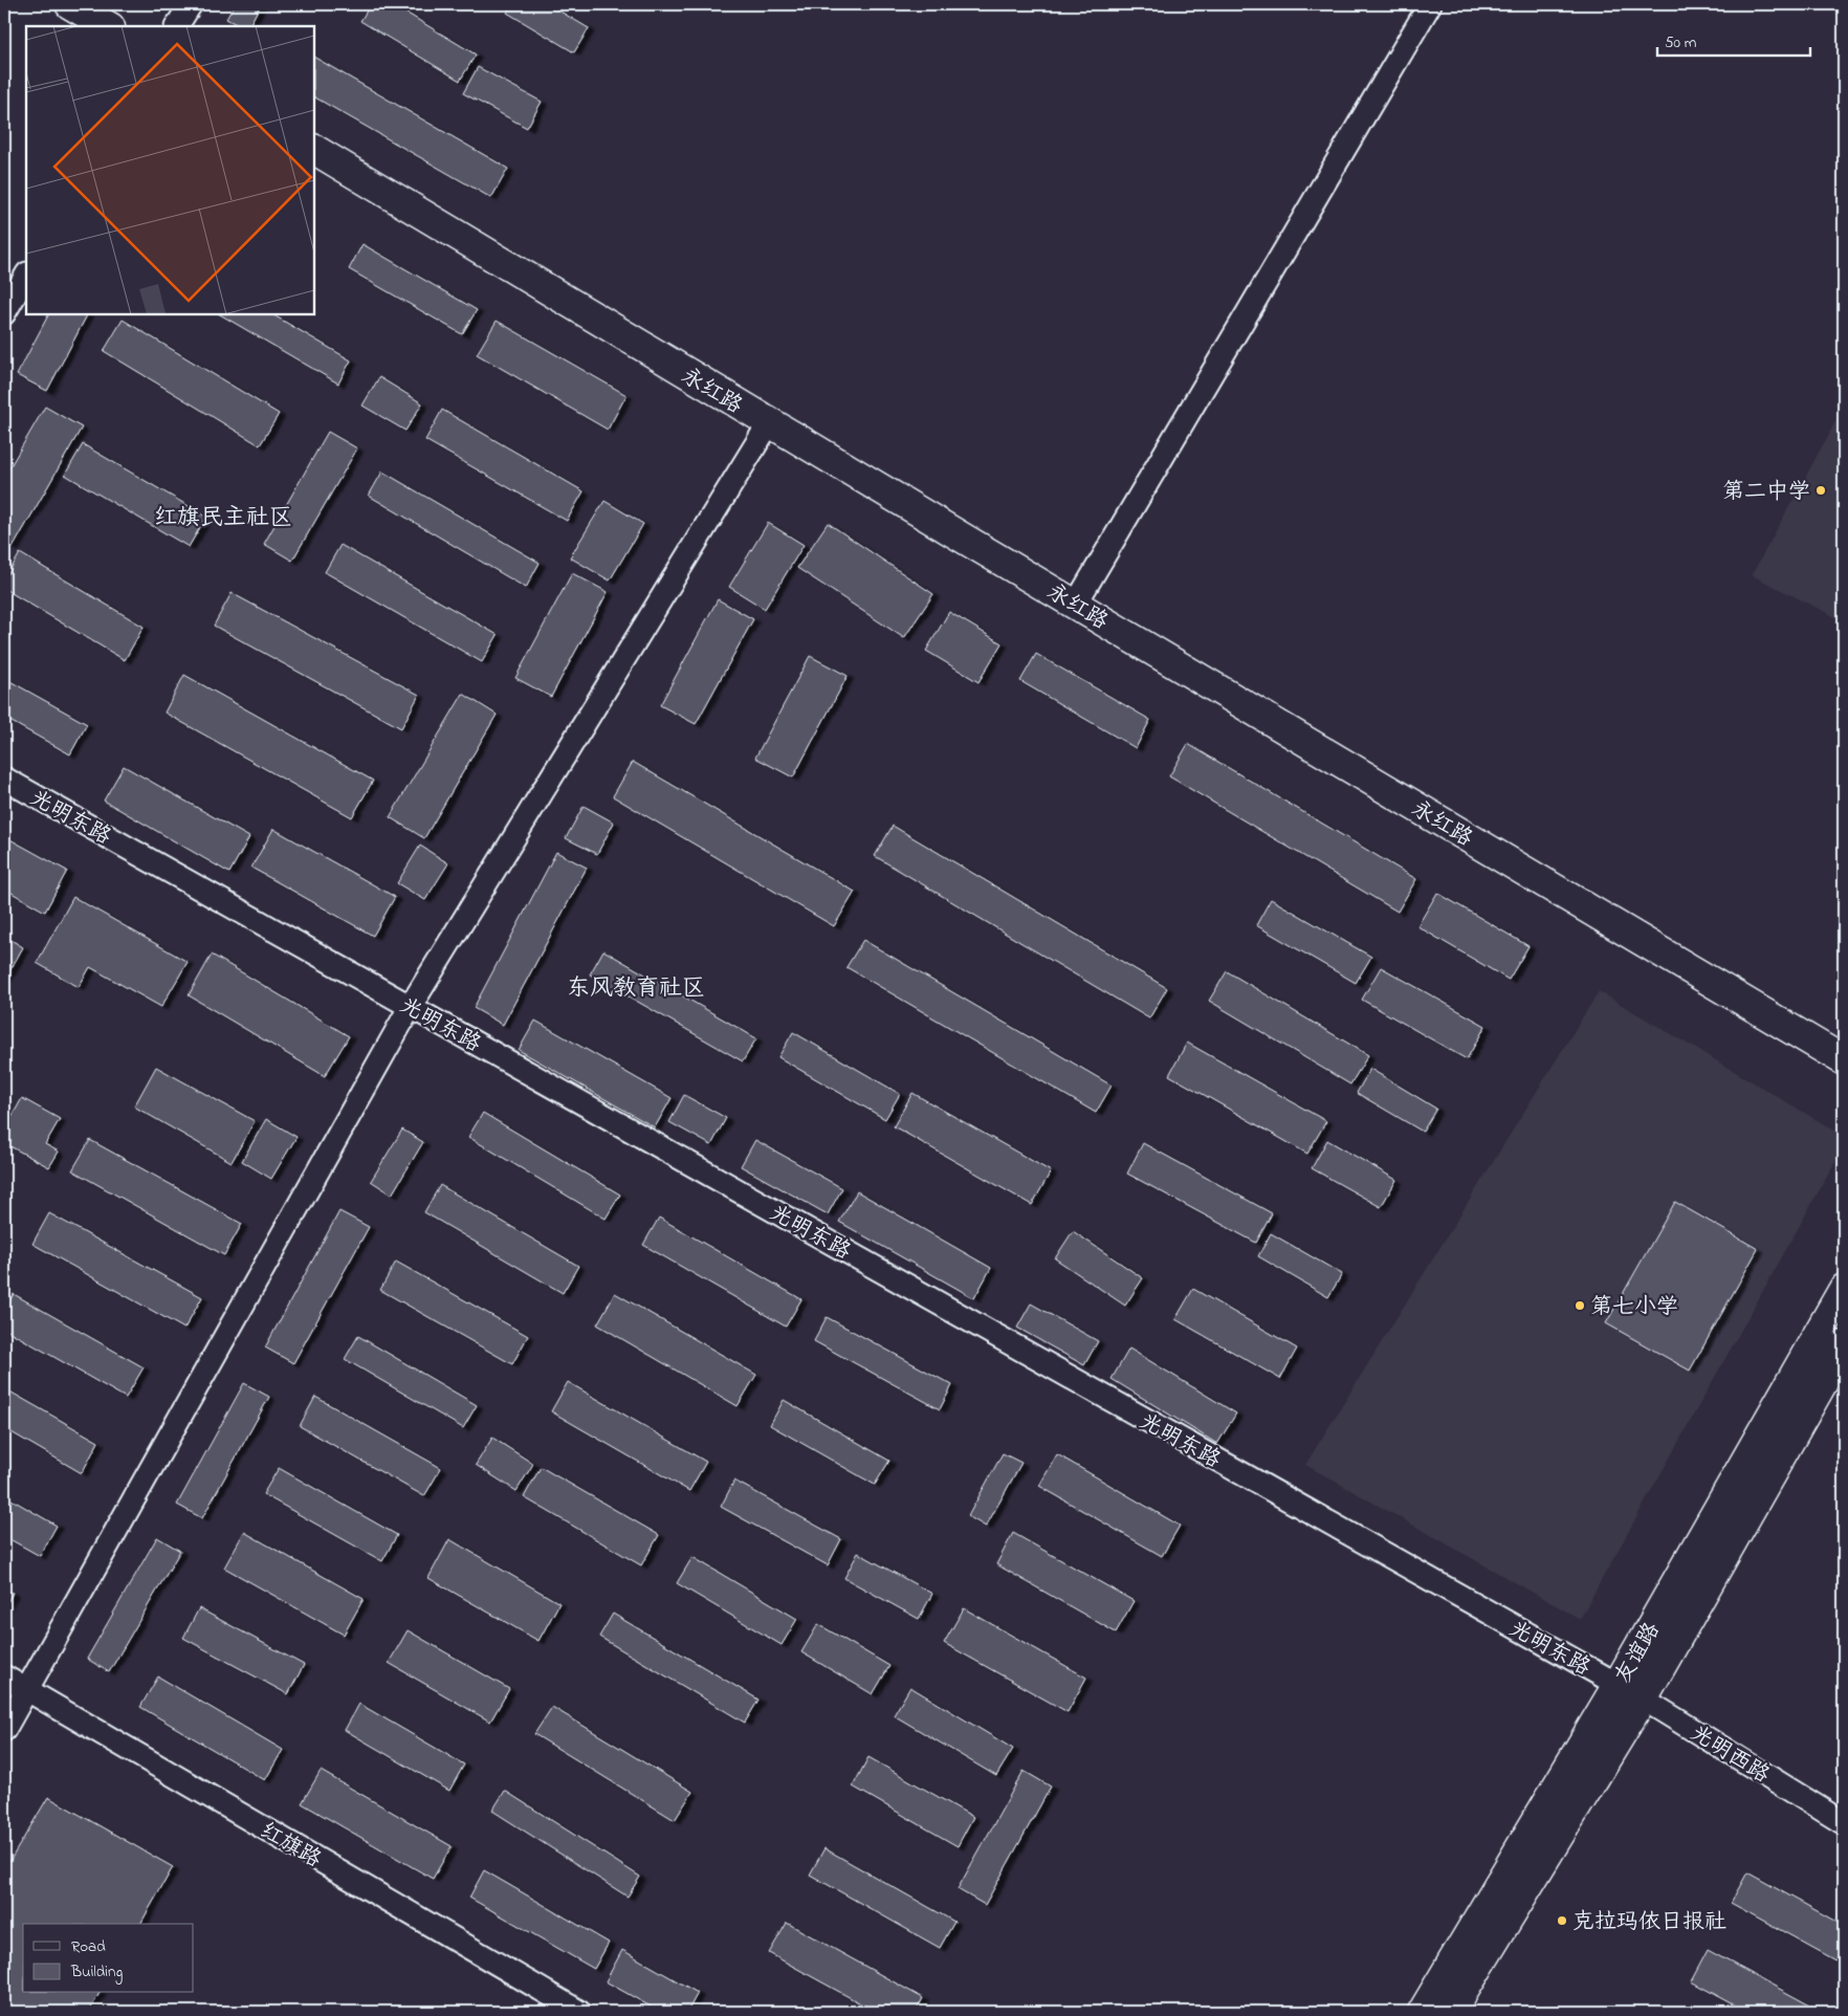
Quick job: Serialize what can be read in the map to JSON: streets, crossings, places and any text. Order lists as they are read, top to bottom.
{
  "streets": {
    "street": [
      "永红路",
      "光明东路",
      "友谊路",
      "光明西路",
      "红旗路"
    ]
  },
  "crossings": [
    ["光明东路", "友谊路"],
    ["光明东路", "光明西路"],
    ["友谊路", "光明西路"]
  ],
  "districts": ["红旗民主社区", "东风教育社区"],
  "places": ["第二中学", "第七小学", "克拉玛依日报社"],
  "legend": ["Road", "Building"],
  "scale_bar": "50 m"
}
